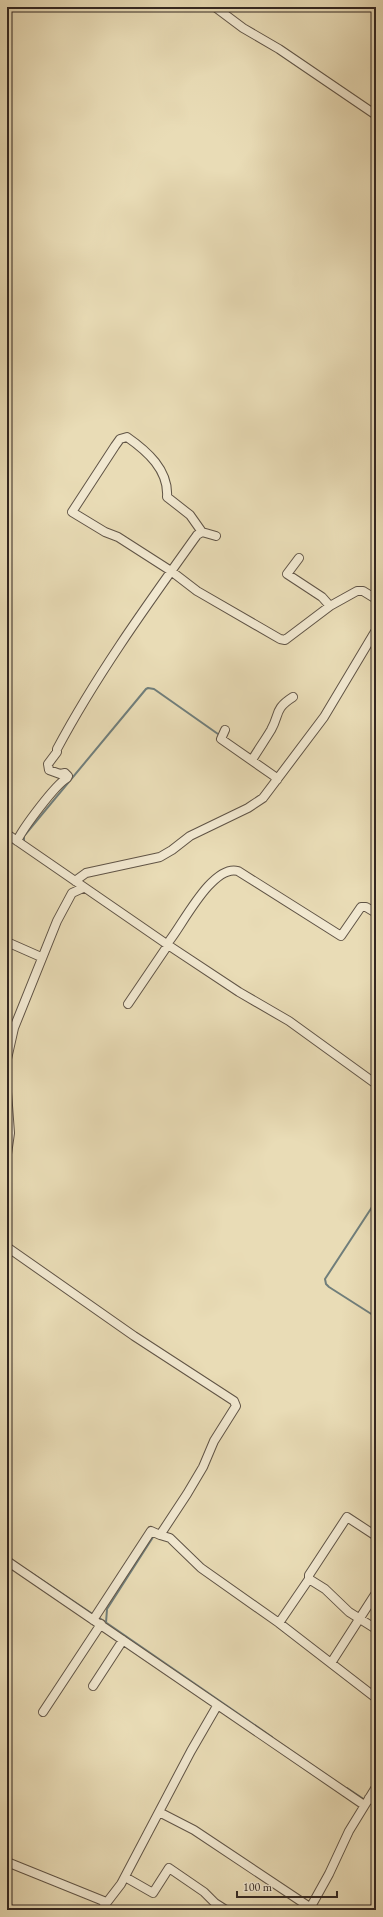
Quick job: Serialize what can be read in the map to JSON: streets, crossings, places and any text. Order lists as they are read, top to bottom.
{
  "scale_bar": "100 m"
}
